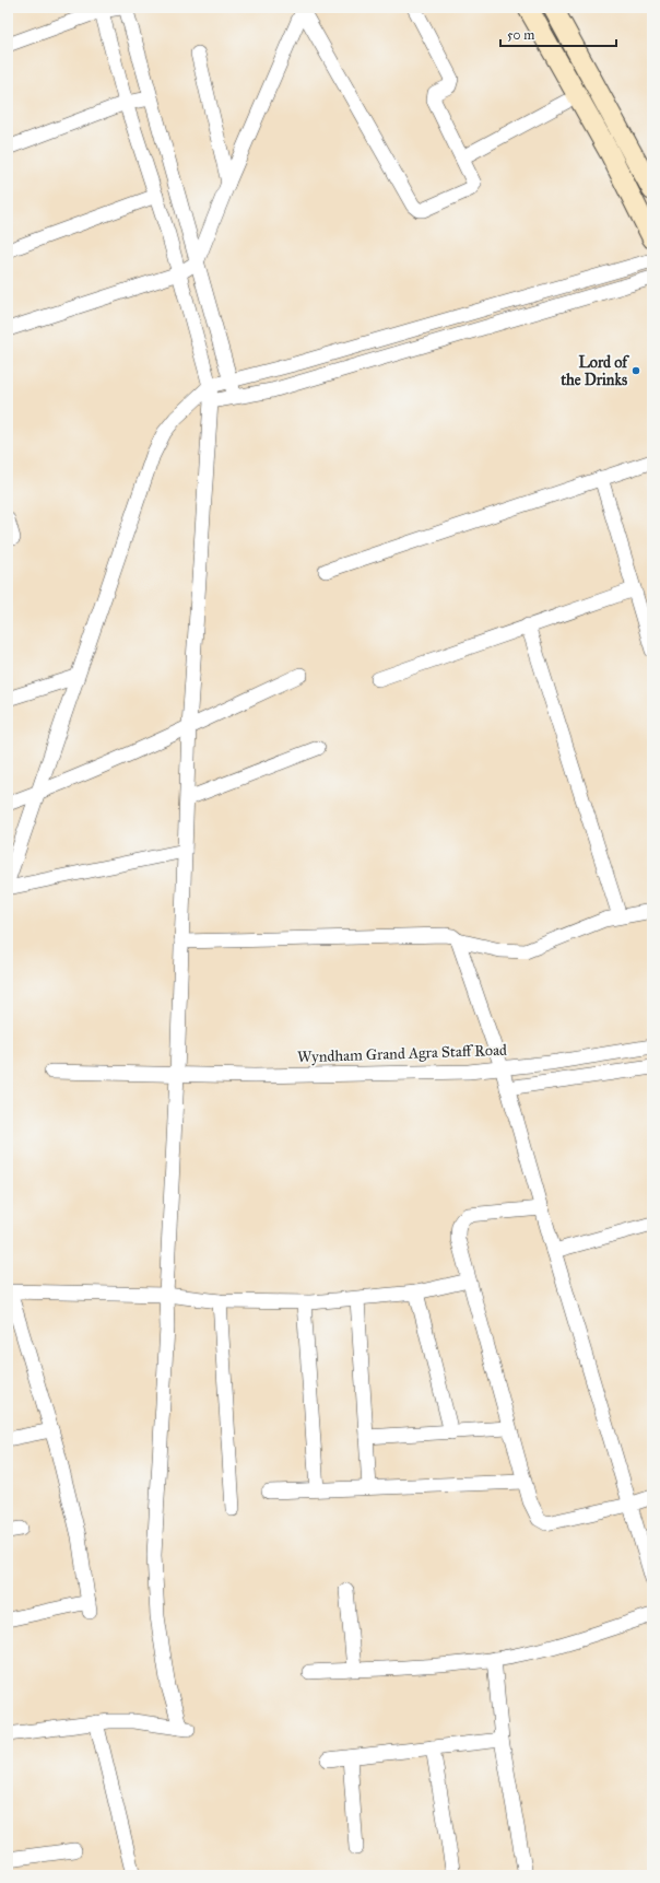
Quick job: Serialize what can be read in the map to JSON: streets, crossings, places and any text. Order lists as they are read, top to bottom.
{
  "streets": {
    "street": ["Wyndham Grand Agra Staff Road"]
  },
  "places": ["Lord of the Drinks"],
  "scale_bar": "50 m"
}
